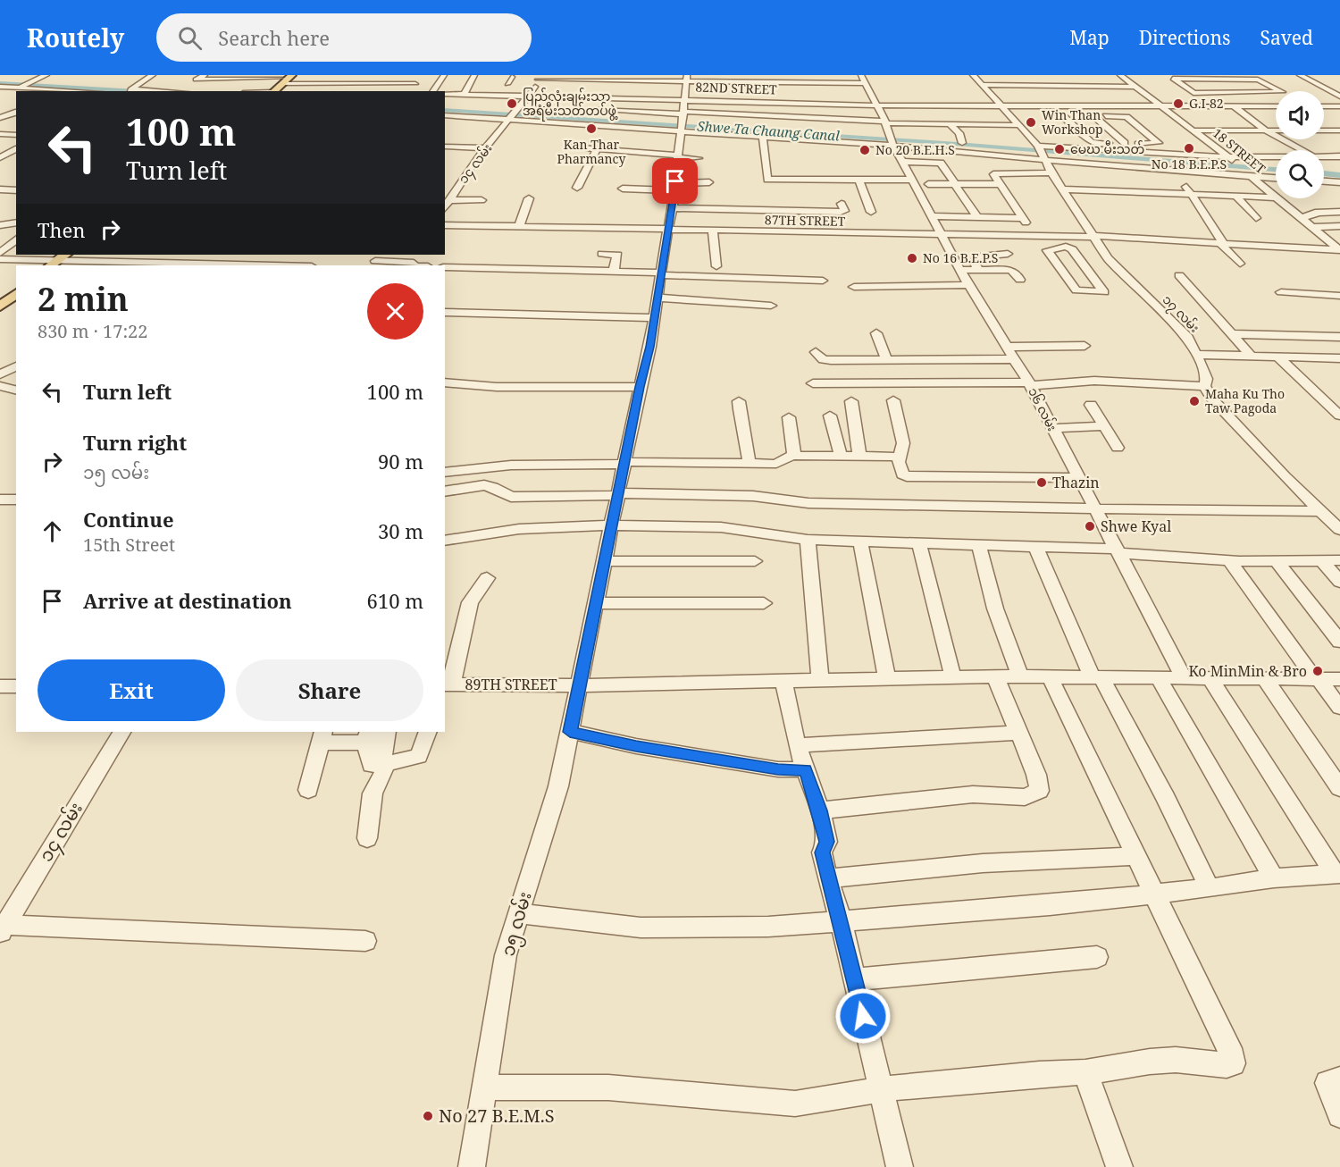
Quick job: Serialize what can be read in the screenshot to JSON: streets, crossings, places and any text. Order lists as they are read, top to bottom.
{
  "streets": {
    "street": [
      "82ND STREET",
      "18 STREET",
      "၁၄ လမ်း",
      "87TH STREET",
      "၁၇ လမ်း",
      "၁၆ လမ်း",
      "89TH STREET",
      "၁၅ လမ်း"
    ]
  },
  "crossings": [
    ["82ND STREET", "၁၄ လမ်း"],
    ["82ND STREET", "၁၇ လမ်း"],
    ["82ND STREET", "၁၆ လမ်း"],
    ["82ND STREET", "၁၅ လမ်း"],
    ["18 STREET", "87TH STREET"],
    ["87TH STREET", "၁၇ လမ်း"],
    ["87TH STREET", "၁၆ လမ်း"],
    ["87TH STREET", "၁၅ လမ်း"],
    ["၁၆ လမ်း", "89TH STREET"],
    ["89TH STREET", "၁၅ လမ်း"]
  ],
  "water": ["Shwe Ta Chaung Canal"],
  "places": [
    "ပြည်လုံးချမ်းသာ အရံမီးသတ်တပ်ဖွဲ့",
    "G.I-82",
    "Win Than Workshop",
    "Kan Thar Pharmancy",
    "No 18 B.E.P.S",
    "မေဃ မီးသတ်",
    "No 20 B.E.H.S",
    "No 16 B.E.P.S",
    "Maha Ku Tho Taw Pagoda",
    "Thazin",
    "Shwe Kyal",
    "Ko MinMin & Bro",
    "No 27 B.E.M.S"
  ],
  "page": {
    "header": "Routely",
    "search": "Search here",
    "nav": ["Map", "Directions", "Saved"],
    "turn": ["100 m", "Turn left"],
    "then": "Then",
    "heading": ["2 min", "830 m · 17:22"],
    "list": [
      {
        "name": "Turn left",
        "value": "100 m"
      },
      {
        "name": "Turn right",
        "note": "၁၅ လမ်း",
        "value": "90 m"
      },
      {
        "name": "Continue",
        "note": "15th Street",
        "value": "30 m"
      },
      {
        "name": "Arrive at destination",
        "value": "610 m"
      }
    ],
    "buttons": ["Exit", "Share"]
  }
}
